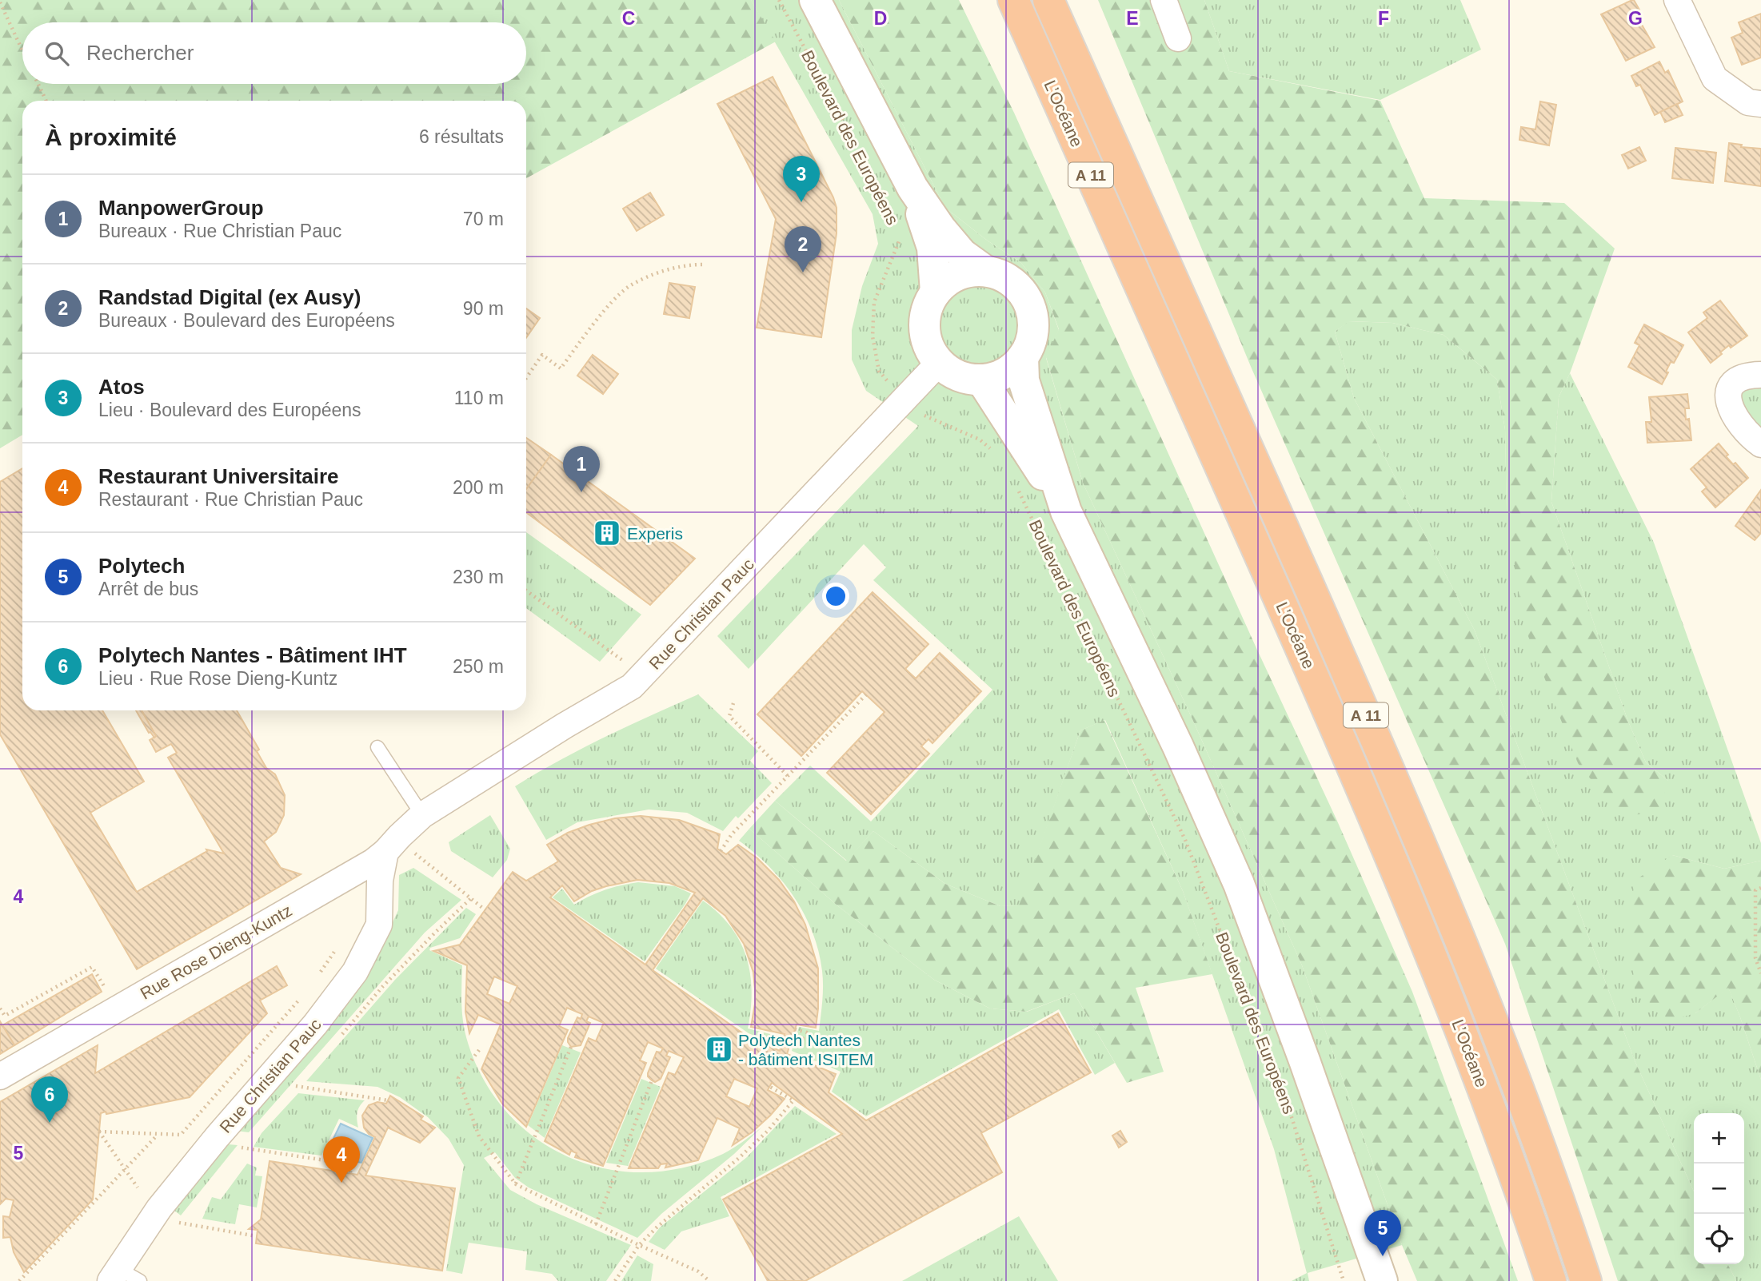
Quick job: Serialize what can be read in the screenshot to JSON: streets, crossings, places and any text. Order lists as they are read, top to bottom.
{
  "streets": {
    "highway": ["L’Océane", "A 11"],
    "street": ["Boulevard des Européens", "Rue Christian Pauc", "Rue Rose Dieng-Kuntz"]
  },
  "crossings": [
    ["Boulevard des Européens", "Rue Christian Pauc"],
    ["Rue Christian Pauc", "Rue Rose Dieng-Kuntz"]
  ],
  "places": {
    "building": ["Experis", "Polytech Nantes - bâtiment ISITEM"]
  },
  "page": {
    "search": "Rechercher",
    "heading": ["À proximité", "6 résultats"],
    "pins": [
      "3",
      "2",
      "1",
      "6",
      "4",
      "5"
    ],
    "list": [
      {
        "mark": "1",
        "name": "ManpowerGroup",
        "note": "Bureaux · Rue Christian Pauc",
        "value": "70 m"
      },
      {
        "mark": "2",
        "name": "Randstad Digital (ex Ausy)",
        "note": "Bureaux · Boulevard des Européens",
        "value": "90 m"
      },
      {
        "mark": "3",
        "name": "Atos",
        "note": "Lieu · Boulevard des Européens",
        "value": "110 m"
      },
      {
        "mark": "4",
        "name": "Restaurant Universitaire",
        "note": "Restaurant · Rue Christian Pauc",
        "value": "200 m"
      },
      {
        "mark": "5",
        "name": "Polytech",
        "note": "Arrêt de bus",
        "value": "230 m"
      },
      {
        "mark": "6",
        "name": "Polytech Nantes - Bâtiment IHT",
        "note": "Lieu · Rue Rose Dieng-Kuntz",
        "value": "250 m"
      }
    ],
    "map_buttons": ["+", "−"]
  },
  "grid": {
    "columns": [
      "C",
      "D",
      "E",
      "F",
      "G"
    ],
    "rows": ["4", "5"]
  }
}
